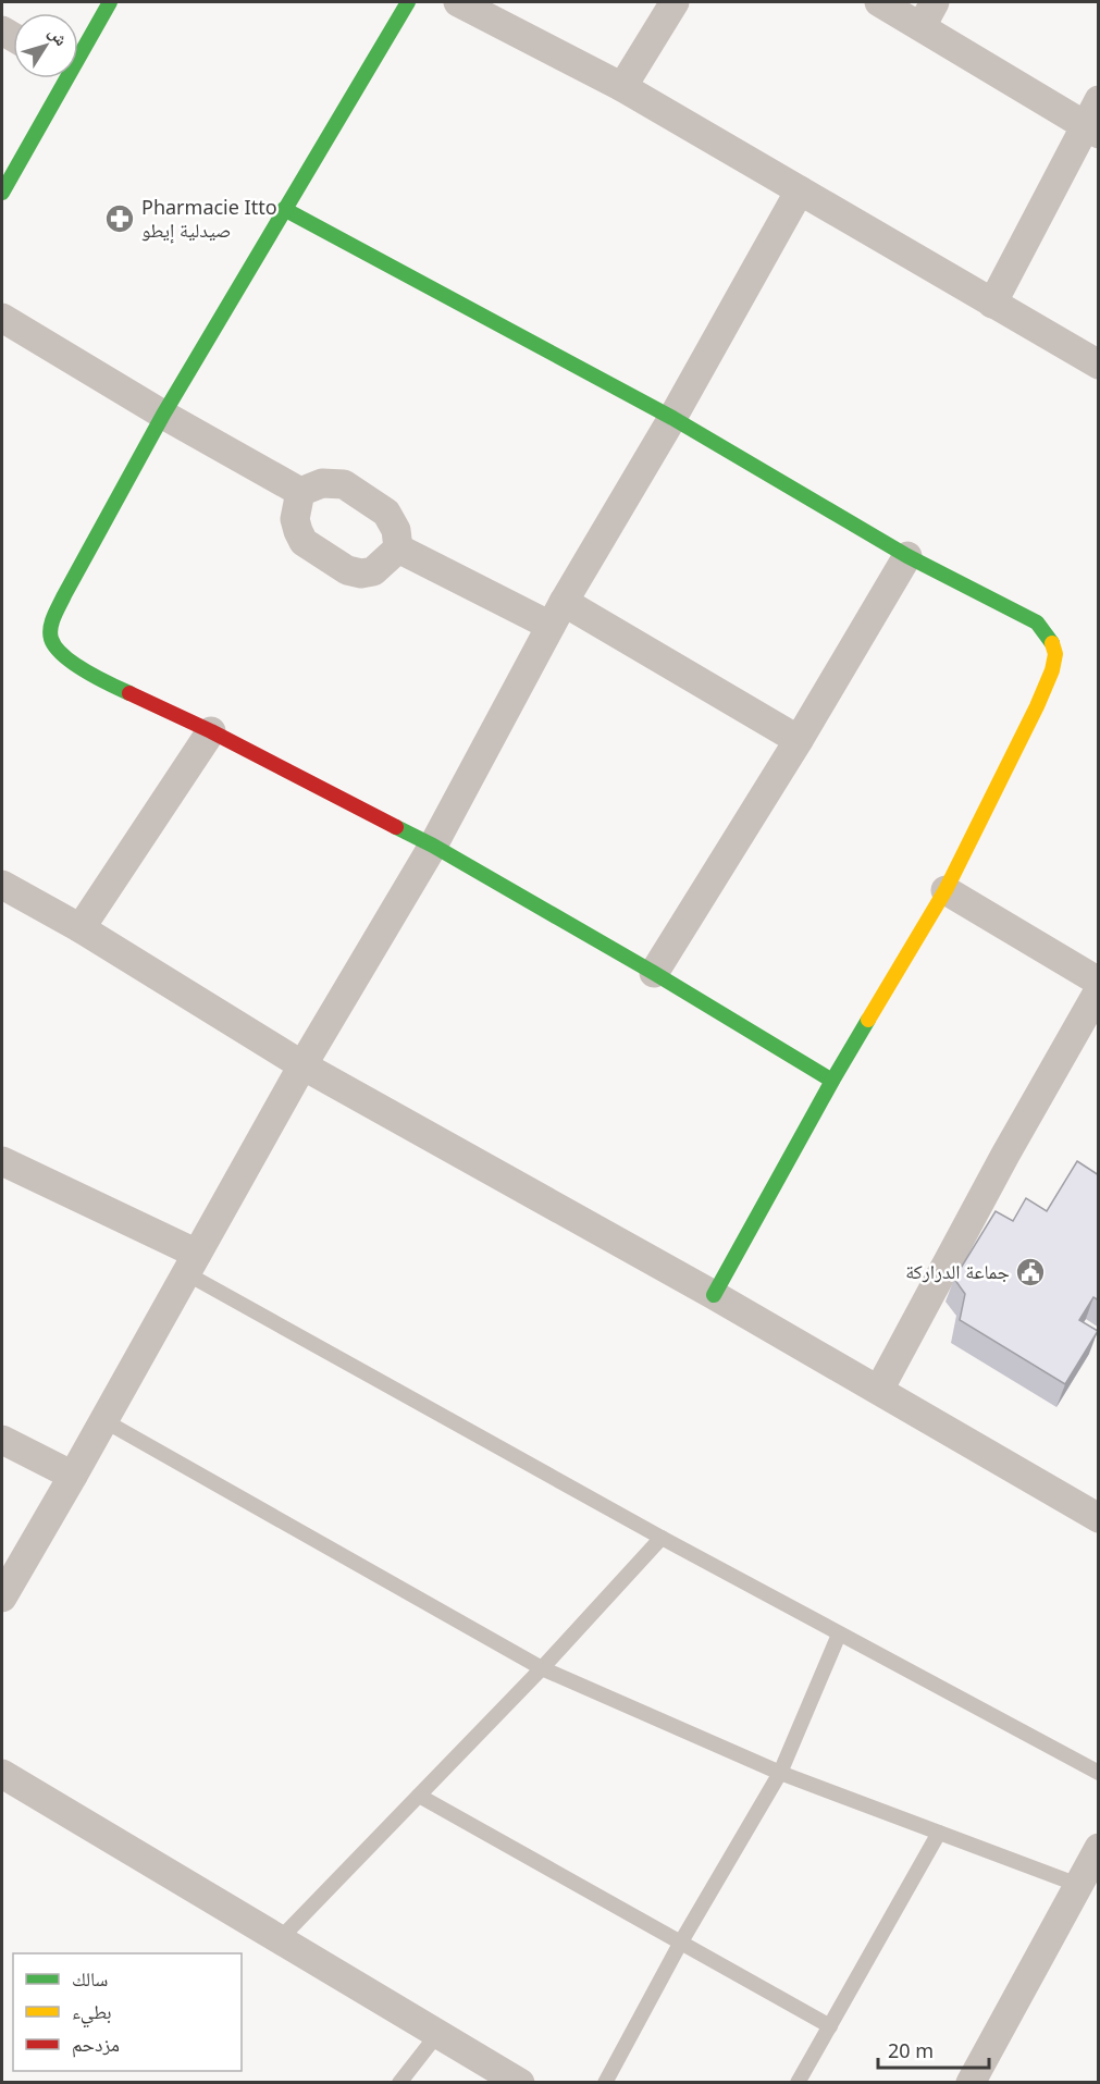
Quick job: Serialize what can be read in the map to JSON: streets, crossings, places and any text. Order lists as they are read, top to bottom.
{
  "places": {
    "pharmacy": ["Pharmacie Itto صيدلية إيطو"],
    "public building": ["جماعة الدراركة"]
  },
  "legend": ["سالك", "بطيء", "مزدحم"],
  "scale_bar": "20 m",
  "north": "top right"
}
